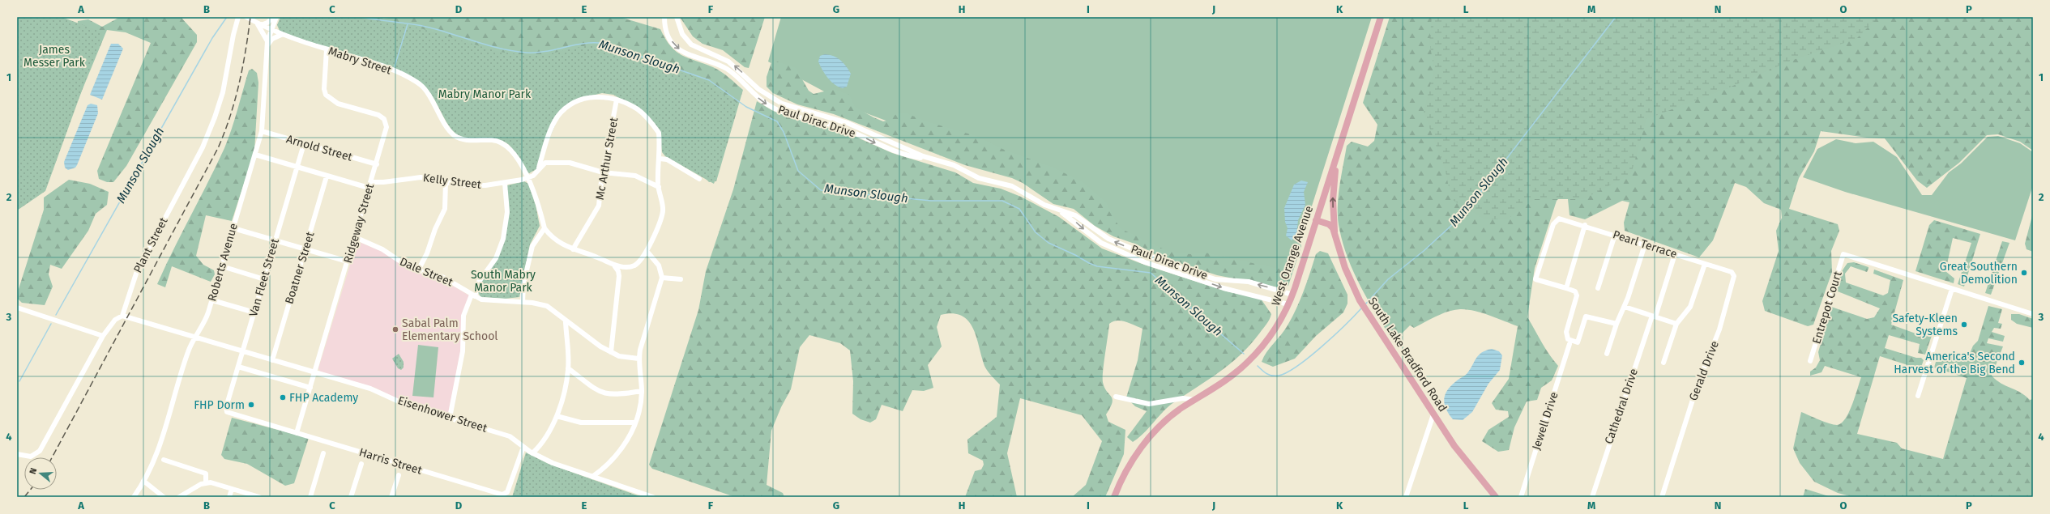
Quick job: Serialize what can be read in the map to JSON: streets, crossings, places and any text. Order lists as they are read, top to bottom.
{
  "streets": {
    "main road": ["West Orange Avenue", "South Lake Bradford Road"],
    "street": [
      "Mabry Street",
      "Paul Dirac Drive",
      "Arnold Street",
      "Mc Arthur Street",
      "Kelly Street",
      "Ridgeway Street",
      "Pearl Terrace",
      "Plant Street",
      "Roberts Avenue",
      "Boatner Street",
      "Dale Street",
      "Van Fleet Street",
      "Entrepot Court",
      "Gerald Drive",
      "Cathedral Drive",
      "Eisenhower Street",
      "Jewell Drive",
      "Harris Street"
    ]
  },
  "crossings": [
    ["Mabry Street", "Kelly Street"],
    ["Mabry Street", "Ridgeway Street"],
    ["Mabry Street", "Roberts Avenue"],
    ["Paul Dirac Drive", "West Orange Avenue"],
    ["Arnold Street", "Ridgeway Street"],
    ["Arnold Street", "Roberts Avenue"],
    ["Arnold Street", "Van Fleet Street"],
    ["Mc Arthur Street", "Kelly Street"],
    ["Kelly Street", "Ridgeway Street"],
    ["Ridgeway Street", "Dale Street"],
    ["Ridgeway Street", "Eisenhower Street"],
    ["Ridgeway Street", "Harris Street"],
    ["Pearl Terrace", "Gerald Drive"],
    ["Pearl Terrace", "Cathedral Drive"],
    ["Plant Street", "Eisenhower Street"],
    ["West Orange Avenue", "South Lake Bradford Road"],
    ["Roberts Avenue", "Eisenhower Street"],
    ["Boatner Street", "Eisenhower Street"],
    ["Van Fleet Street", "Eisenhower Street"],
    ["Van Fleet Street", "Harris Street"],
    ["Eisenhower Street", "Harris Street"]
  ],
  "water": ["Munson Slough"],
  "parks": ["James Messer Park", "Mabry Manor Park", "South Mabry Manor Park"],
  "places": [
    "Great Southern Demolition",
    "Safety-Kleen Systems",
    "Sabal Palm Elementary School",
    "America's Second Harvest of the Big Bend",
    "FHP Academy",
    "FHP Dorm"
  ],
  "north": "left",
  "grid": {
    "columns": [
      "A",
      "B",
      "C",
      "D",
      "E",
      "F",
      "G",
      "H",
      "I",
      "J",
      "K",
      "L",
      "M",
      "N",
      "O",
      "P"
    ],
    "rows": [
      "1",
      "2",
      "3",
      "4"
    ]
  }
}
